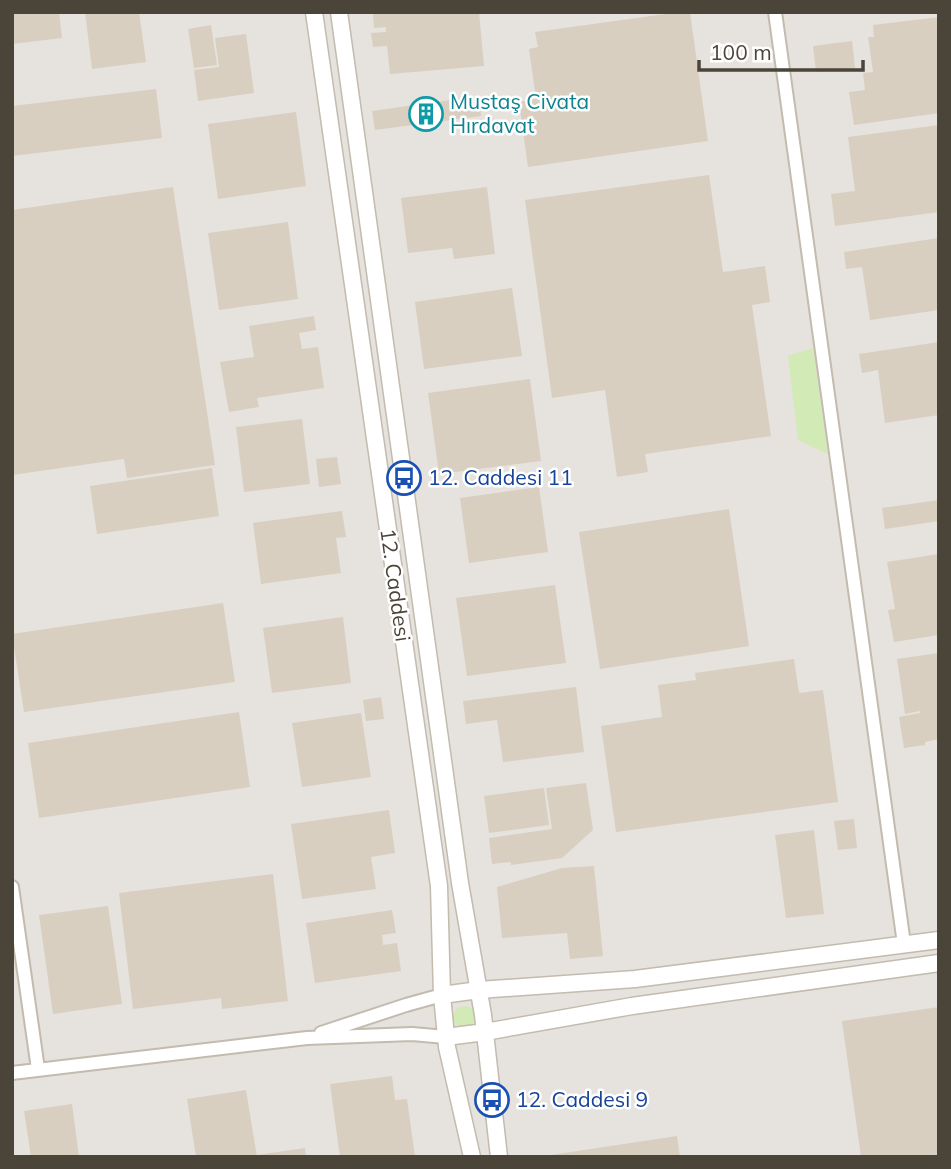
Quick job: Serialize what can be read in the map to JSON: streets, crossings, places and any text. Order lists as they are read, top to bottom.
{
  "streets": {
    "street": ["12. Caddesi"]
  },
  "places": {
    "building": ["Mustaş Civata Hırdavat"],
    "bus stop": ["12. Caddesi 11", "12. Caddesi 9"]
  },
  "scale_bar": "100 m"
}
